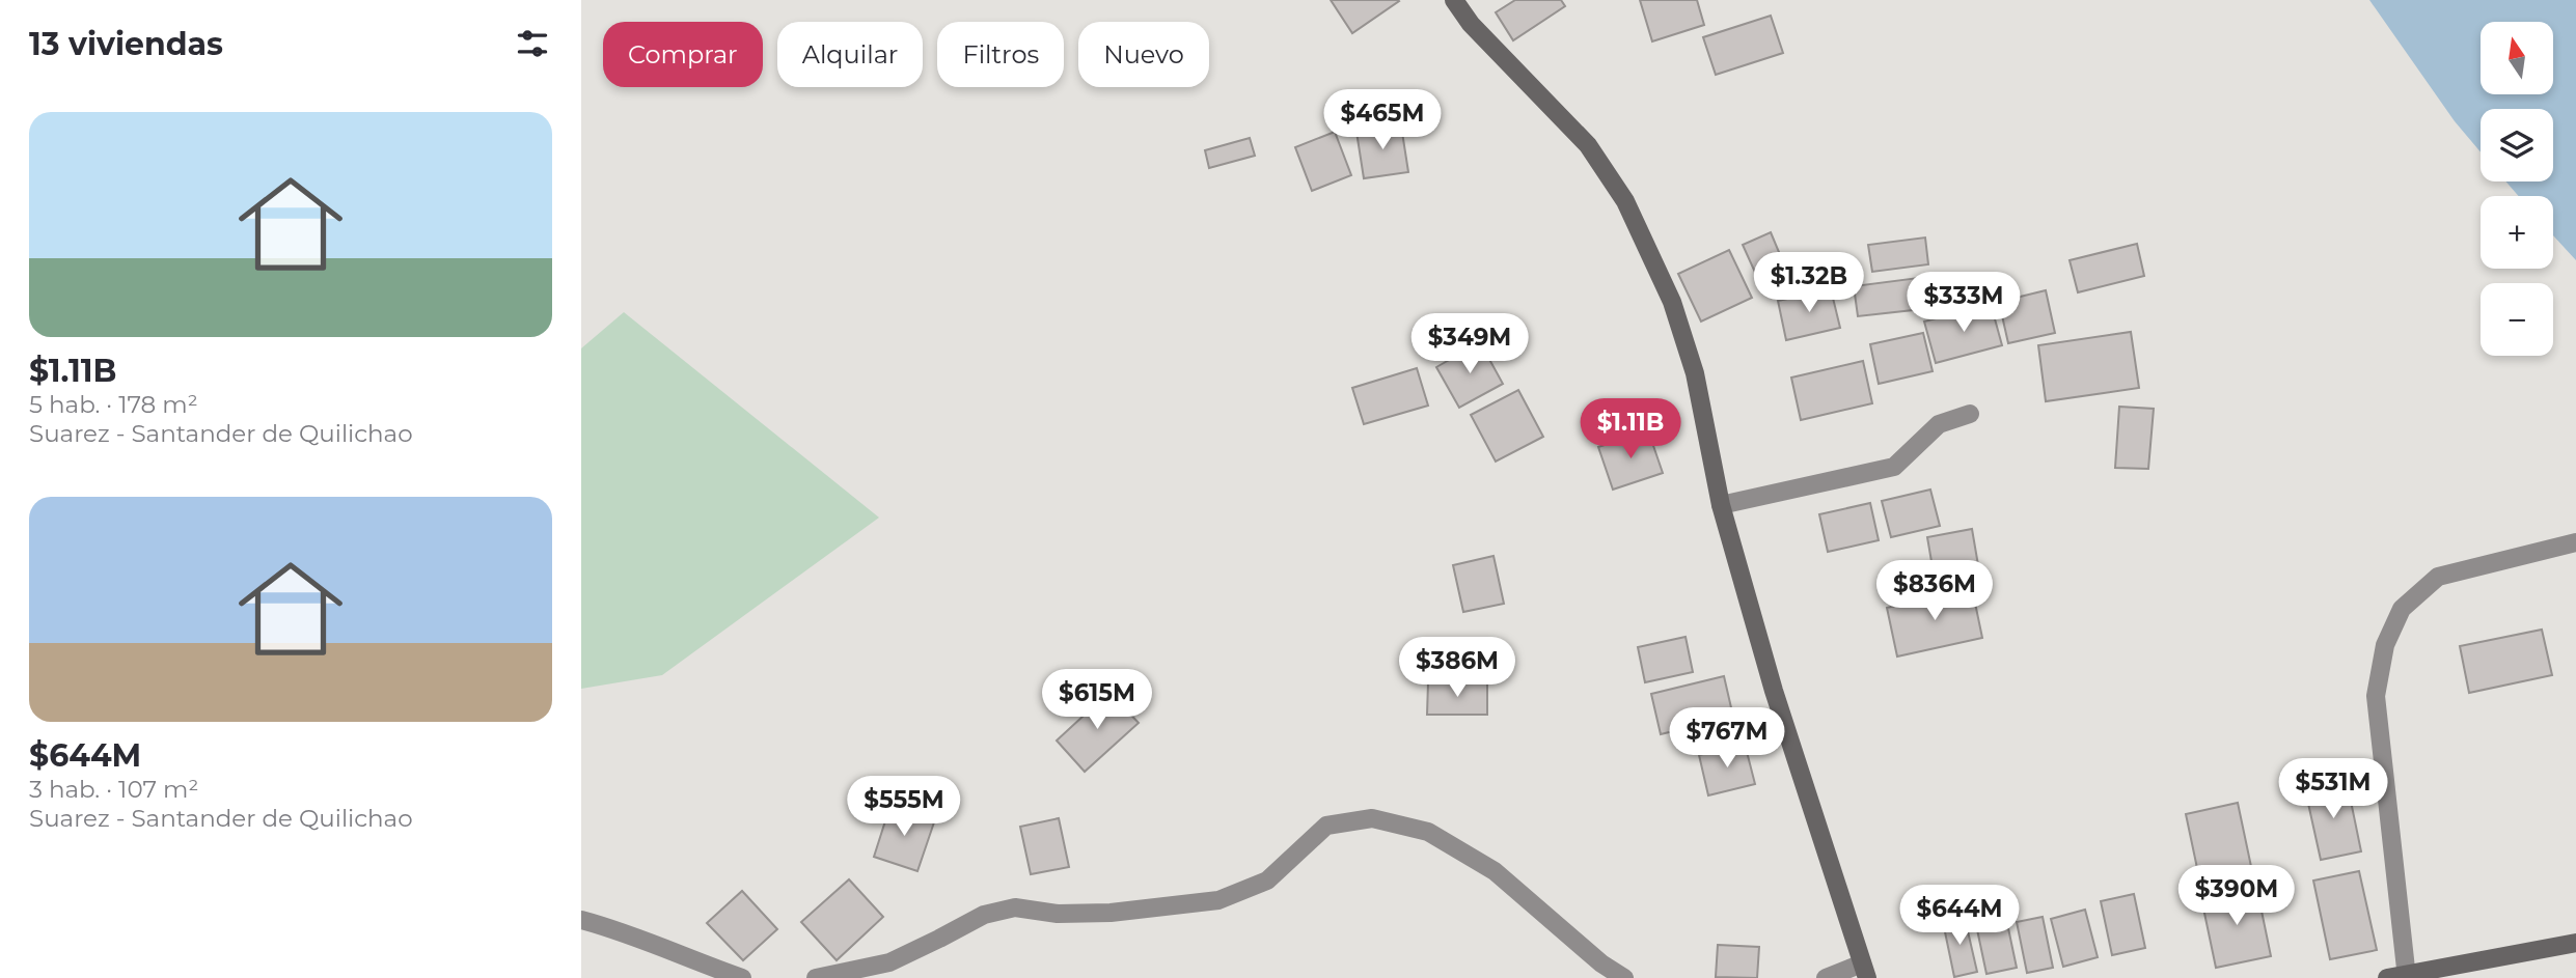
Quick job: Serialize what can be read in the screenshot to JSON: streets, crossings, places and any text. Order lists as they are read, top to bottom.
{
  "north": "top",
  "page": {
    "heading": "13 viviendas",
    "map_buttons": ["+", "−"],
    "chip": [
      "Comprar",
      "Alquilar",
      "Filtros",
      "Nuevo"
    ],
    "list": [
      {
        "name": "$1.11B",
        "note": "5 hab. · 178 m² · Suarez - Santander de Quilichao"
      },
      {
        "name": "$644M",
        "note": "3 hab. · 107 m² · Suarez - Santander de Quilichao"
      }
    ],
    "price": [
      "$465M",
      "$1.32B",
      "$333M",
      "$349M",
      "$1.11B",
      "$836M",
      "$386M",
      "$615M",
      "$767M",
      "$531M",
      "$555M",
      "$390M",
      "$644M"
    ]
  }
}
